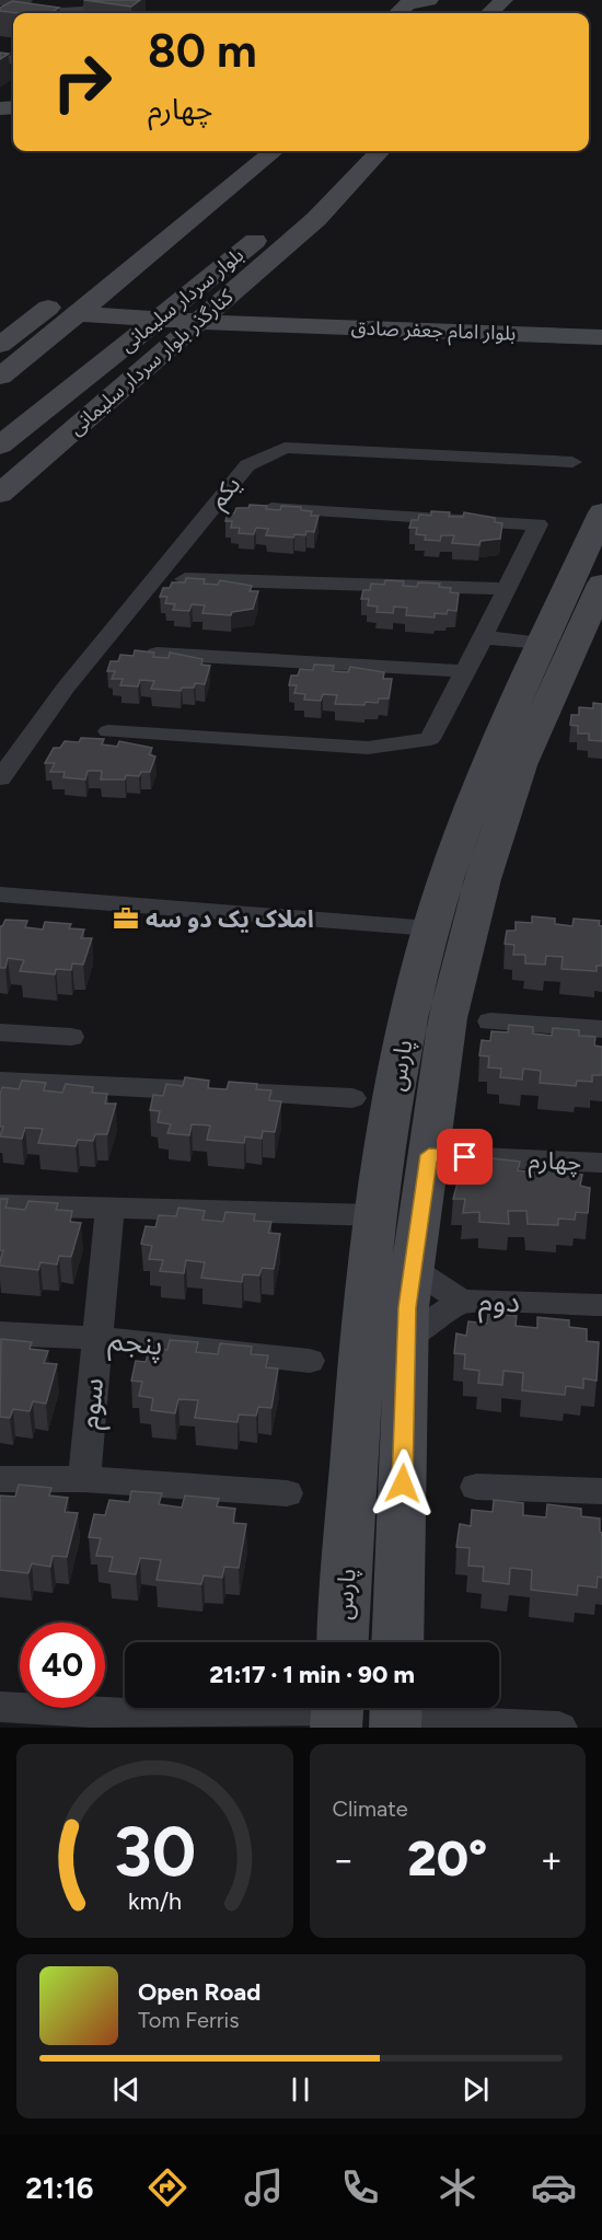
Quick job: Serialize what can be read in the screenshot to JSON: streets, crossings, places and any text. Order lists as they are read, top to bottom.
{
  "streets": {
    "street": [
      "بلوار سردار سلیمانی",
      "بلوار امام جعفر صادق",
      "کنارگذر بلوار سردار سلیمانی",
      "یکم",
      "پارس",
      "چهارم",
      "دوم",
      "پنجم",
      "سوم"
    ]
  },
  "crossings": [
    ["پارس", "چهارم"],
    ["پارس", "دوم"],
    ["پنجم", "سوم"]
  ],
  "places": {
    "office": ["املاک یک دو سه"]
  },
  "page": {
    "turn": ["80 m", "چهارم"],
    "limit": "40",
    "trip": "21:17 · 1 min · 90 m",
    "tile": "Climate",
    "heat": ["−", "20°", "+"],
    "song": ["Open Road", "Tom Ferris"],
    "tabs": "21:16",
    "gauge": ["30", "km/h"]
  }
}
